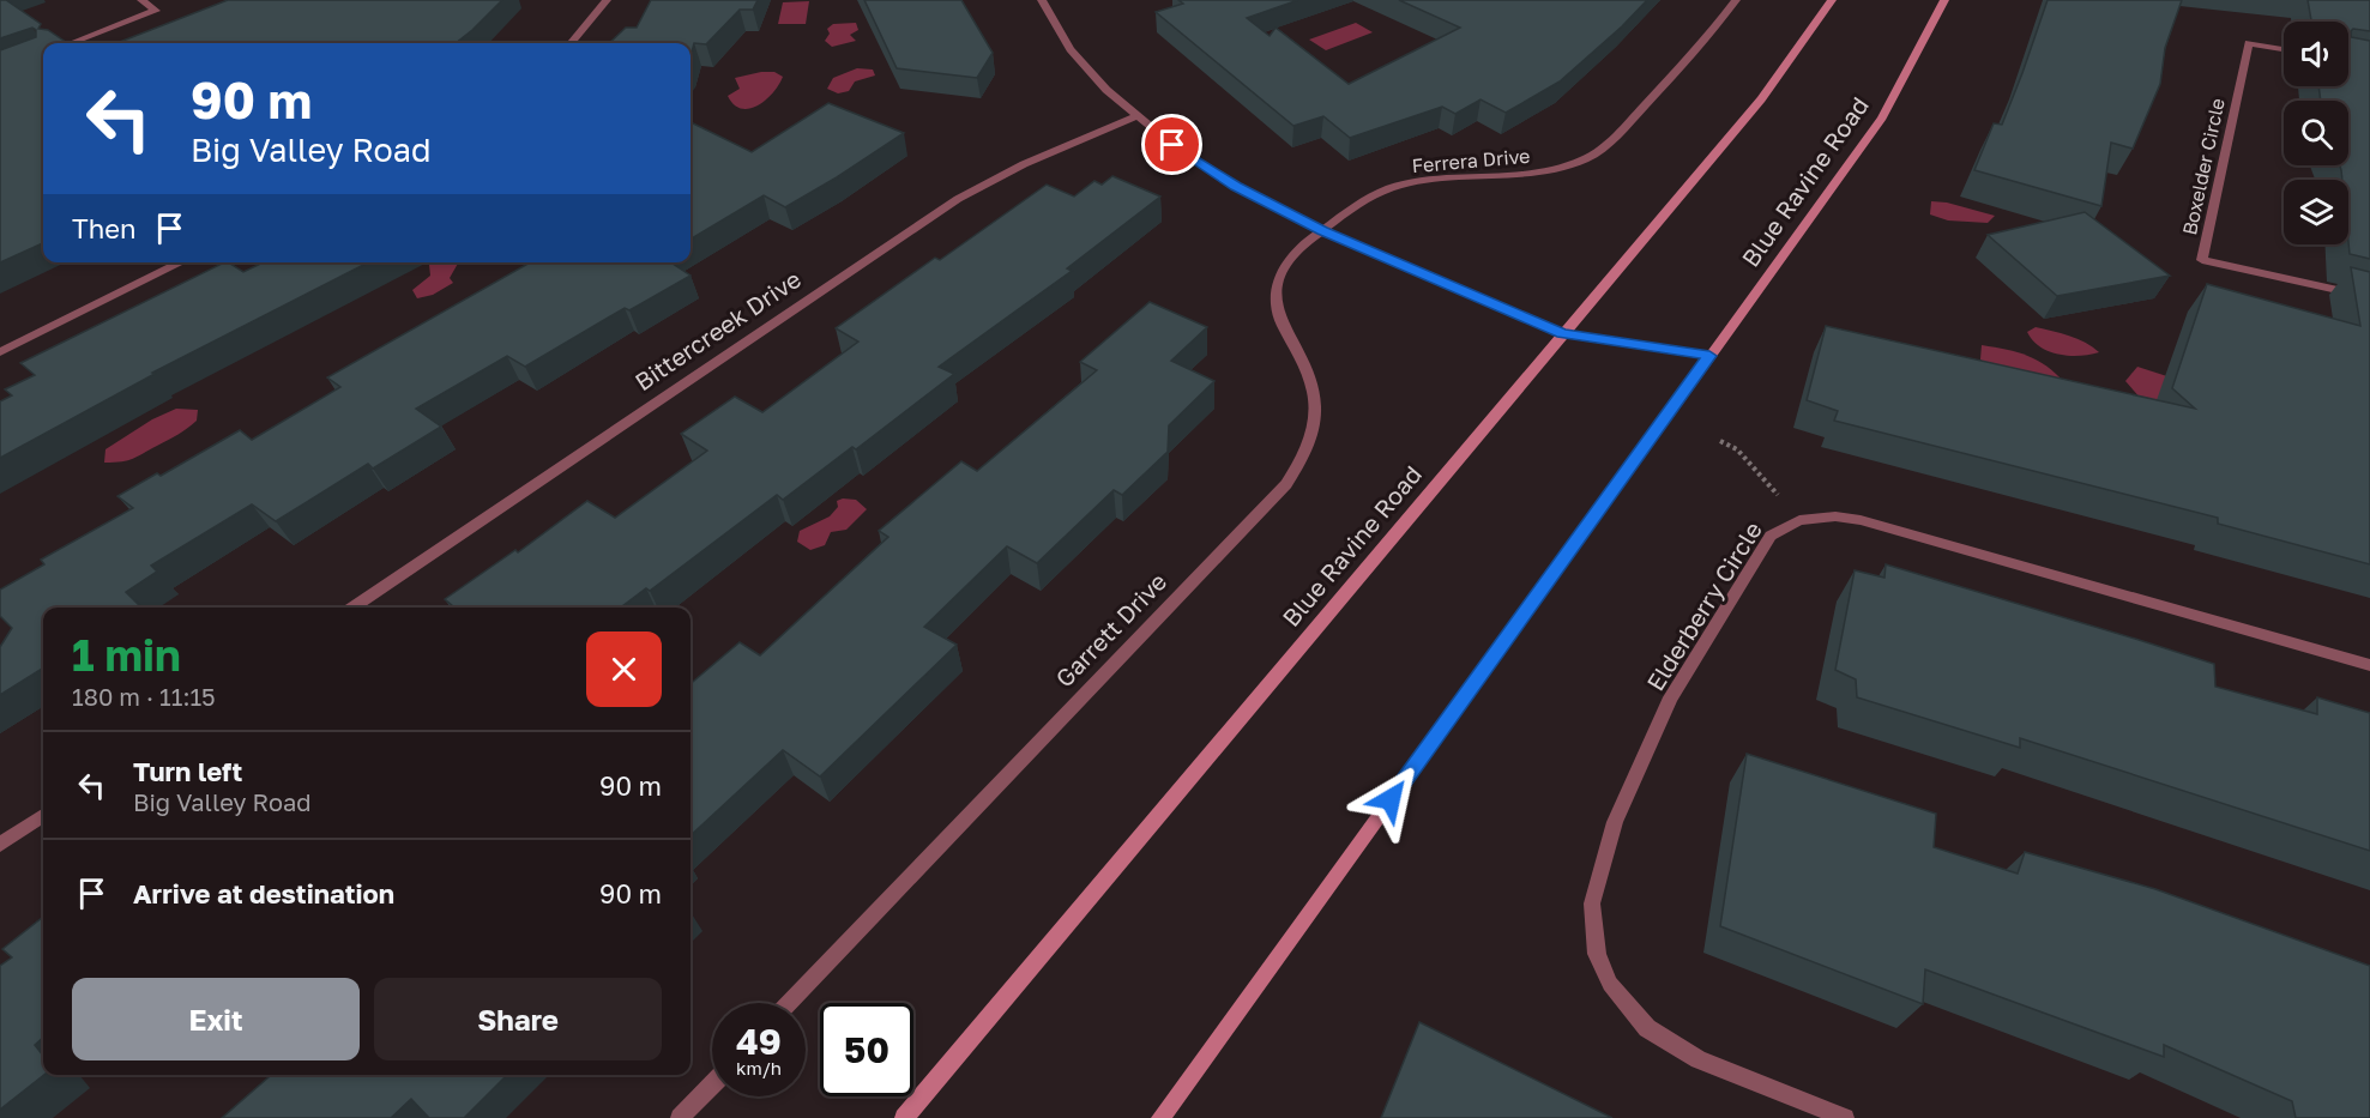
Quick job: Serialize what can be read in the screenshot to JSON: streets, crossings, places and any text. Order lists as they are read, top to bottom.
{
  "streets": {
    "main road": ["Blue Ravine Road"],
    "street": [
      "Ferrera Drive",
      "Boxelder Circle",
      "Bittercreek Drive",
      "Elderberry Circle",
      "Garrett Drive"
    ]
  },
  "crossings": [
    ["Ferrera Drive", "Garrett Drive"]
  ],
  "page": {
    "turn": ["90 m", "Big Valley Road"],
    "then": "Then",
    "heading": ["1 min", "180 m · 11:15"],
    "list": [
      {
        "name": "Turn left",
        "note": "Big Valley Road",
        "value": "90 m"
      },
      {
        "name": "Arrive at destination",
        "value": "90 m"
      }
    ],
    "buttons": ["Exit", "Share"],
    "speed": "49 km/h",
    "limit": "50"
  }
}
